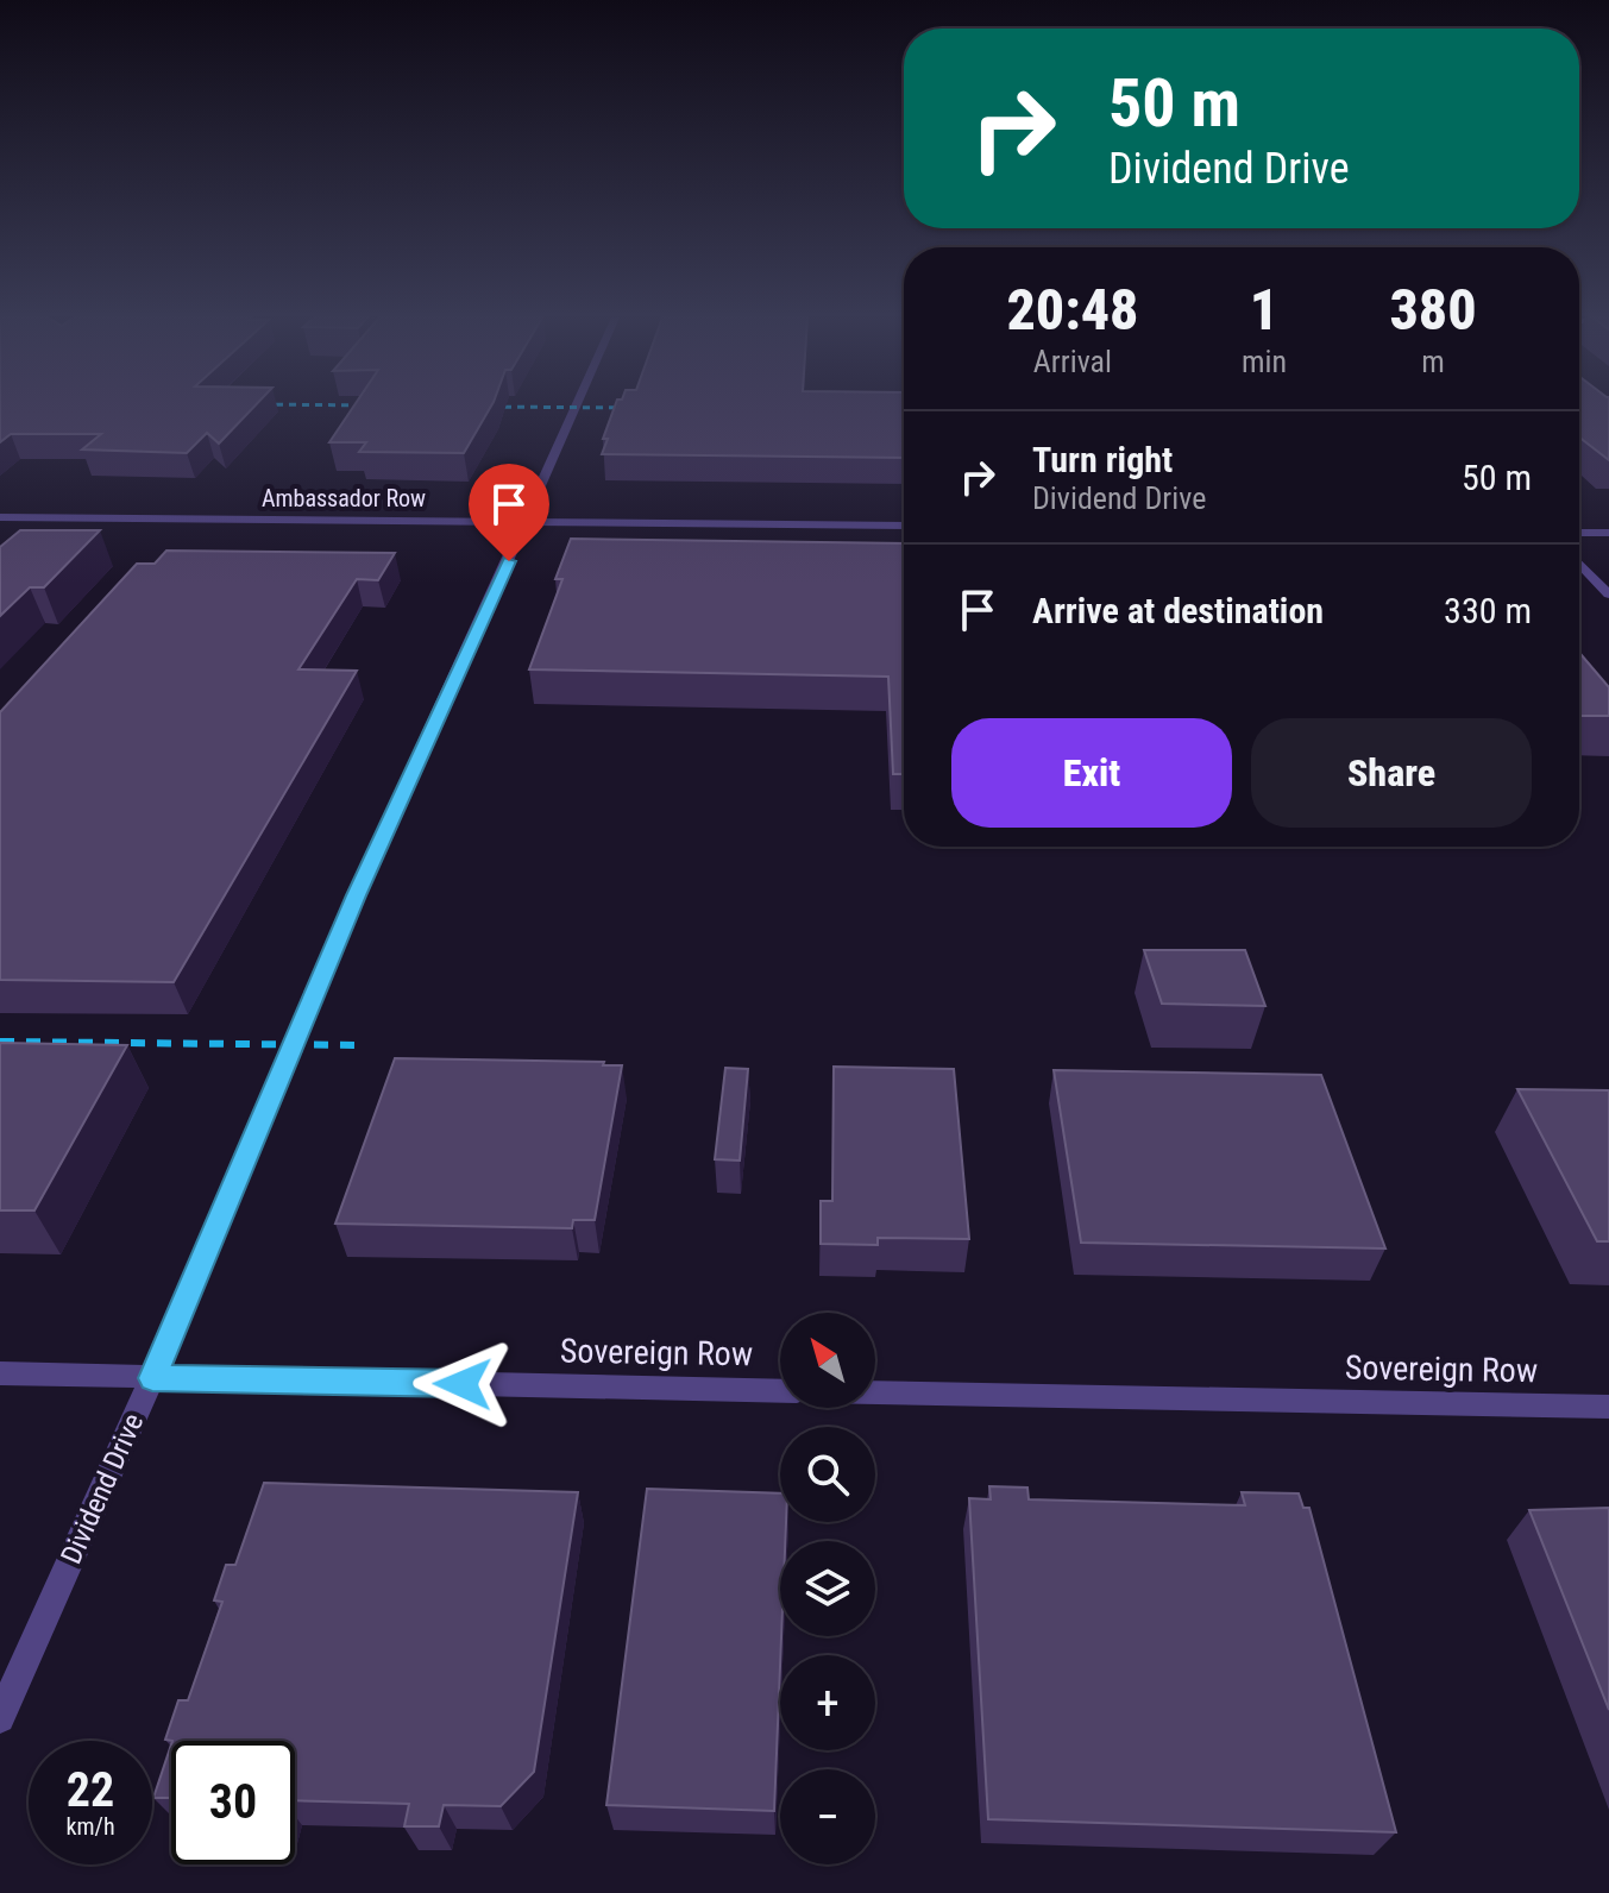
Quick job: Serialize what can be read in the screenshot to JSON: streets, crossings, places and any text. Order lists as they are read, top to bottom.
{
  "streets": {
    "street": ["Ambassador Row", "Sovereign Row", "Dividend Drive"]
  },
  "crossings": [
    ["Ambassador Row", "Dividend Drive"],
    ["Sovereign Row", "Dividend Drive"]
  ],
  "north": "top left",
  "page": {
    "turn": ["50 m", "Dividend Drive"],
    "eta": [
      "20:48",
      "Arrival",
      "1",
      "min",
      "380",
      "m"
    ],
    "list": [
      {
        "name": "Turn right",
        "note": "Dividend Drive",
        "value": "50 m"
      },
      {
        "name": "Arrive at destination",
        "value": "330 m"
      }
    ],
    "buttons": ["Exit", "Share"],
    "map_buttons": ["+", "−"],
    "speed": "22 km/h",
    "limit": "30"
  }
}
